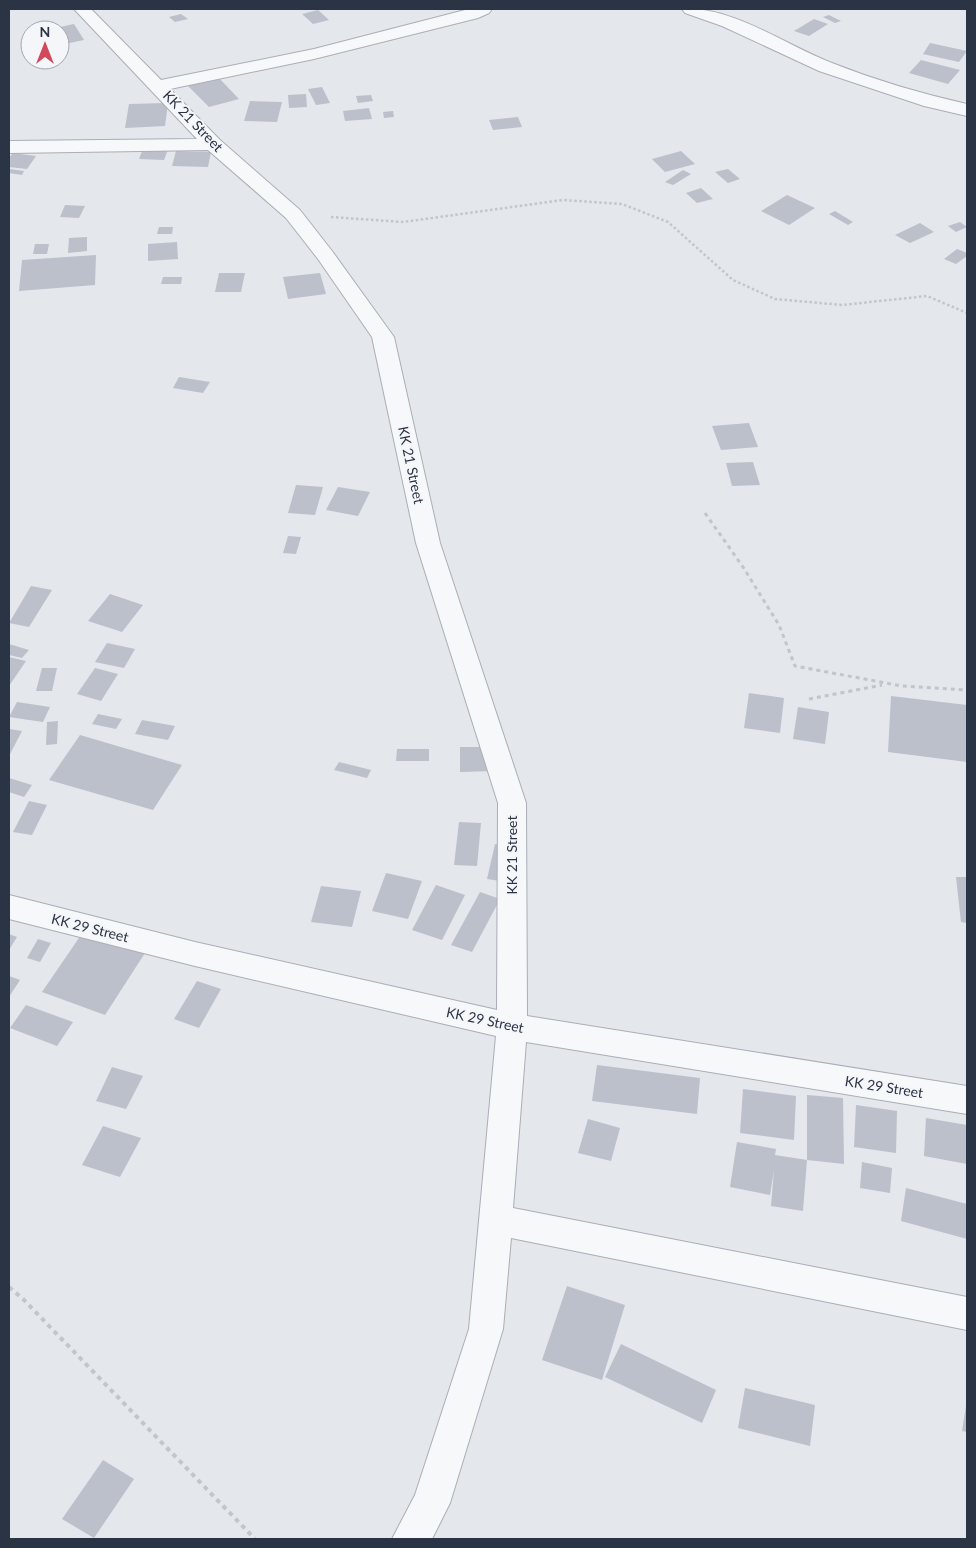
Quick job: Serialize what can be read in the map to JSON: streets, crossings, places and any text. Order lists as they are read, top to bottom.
{
  "streets": {
    "street": ["KK 21 Street", "KK 29 Street"]
  },
  "crossings": [
    ["KK 21 Street", "KK 29 Street"]
  ],
  "north": "top"
}
